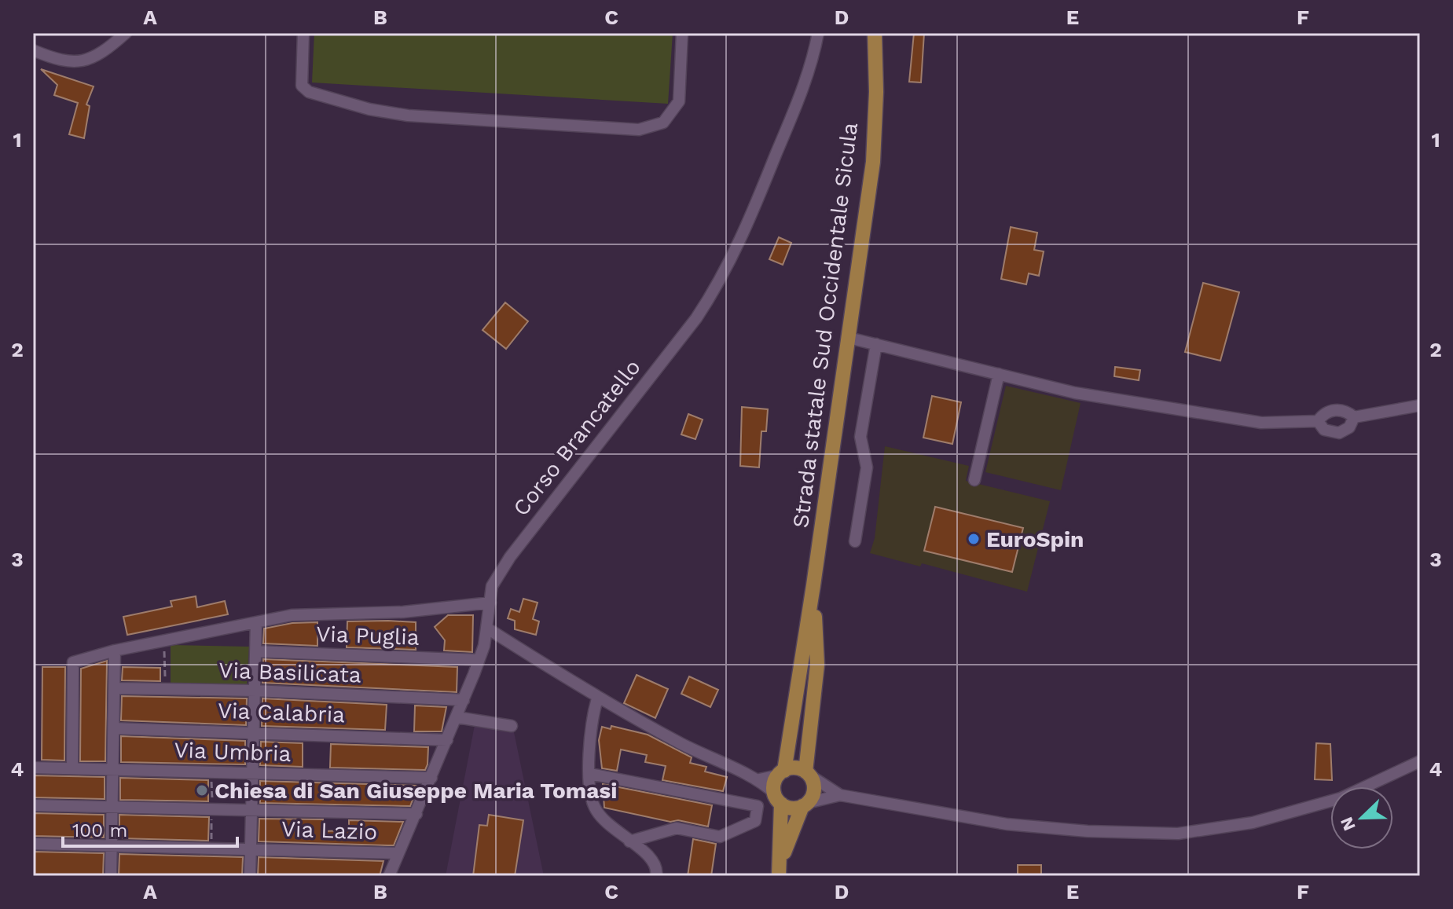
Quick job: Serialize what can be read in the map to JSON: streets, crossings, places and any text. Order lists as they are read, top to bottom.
{
  "streets": {
    "main road": ["Strada statale Sud Occidentale Sicula"],
    "street": [
      "Corso Brancatello",
      "Via Puglia",
      "Via Basilicata",
      "Via Calabria",
      "Via Umbria",
      "Via Lazio"
    ]
  },
  "crossings": [
    ["Corso Brancatello", "Via Puglia"],
    ["Corso Brancatello", "Via Basilicata"],
    ["Corso Brancatello", "Via Calabria"],
    ["Corso Brancatello", "Via Umbria"],
    ["Corso Brancatello", "Via Lazio"]
  ],
  "places": ["EuroSpin", "Chiesa di San Giuseppe Maria Tomasi"],
  "scale_bar": "100 m",
  "north": "bottom left",
  "grid": {
    "columns": [
      "A",
      "B",
      "C",
      "D",
      "E",
      "F"
    ],
    "rows": [
      "1",
      "2",
      "3",
      "4"
    ]
  }
}
